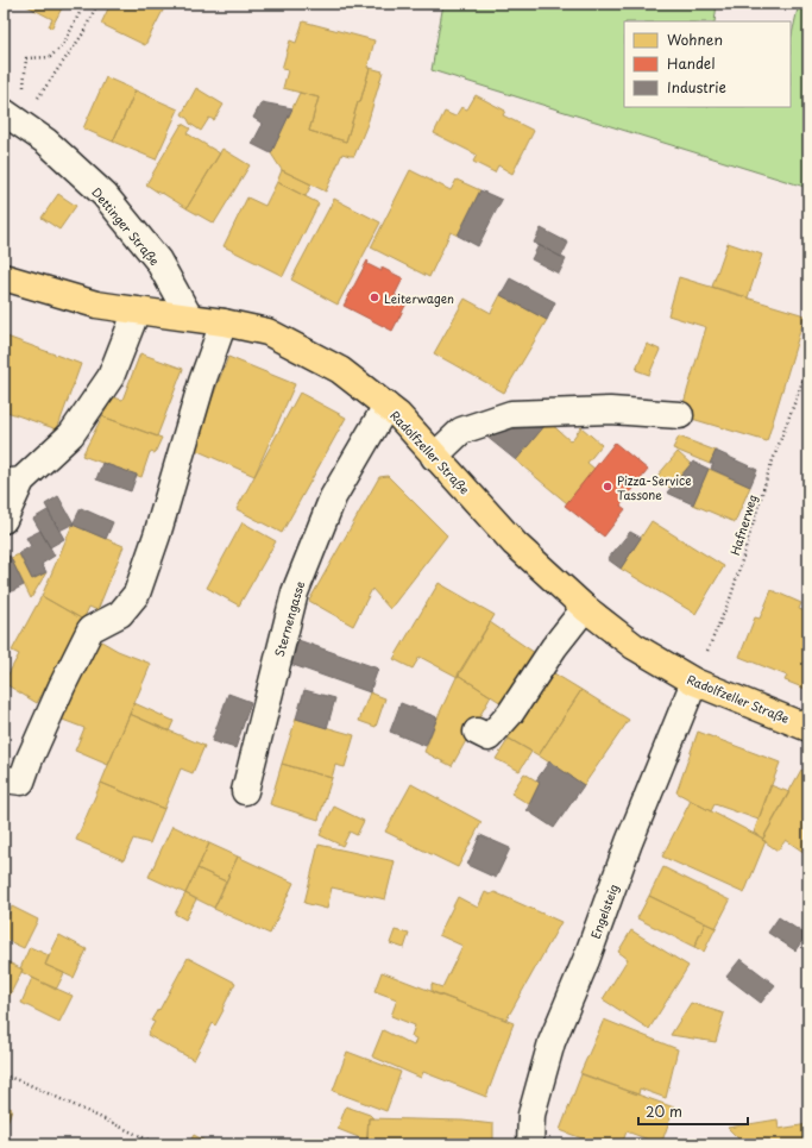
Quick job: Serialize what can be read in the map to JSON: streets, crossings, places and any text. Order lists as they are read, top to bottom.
{
  "streets": {
    "main road": ["Radolfzeller Straße"],
    "street": ["Dettinger Straße", "Sternengasse", "Engelsteig"],
    "path": ["Hafnerweg"]
  },
  "crossings": [
    ["Dettinger Straße", "Radolfzeller Straße"],
    ["Radolfzeller Straße", "Hafnerweg"],
    ["Radolfzeller Straße", "Sternengasse"],
    ["Radolfzeller Straße", "Engelsteig"],
    ["Hafnerweg", "Engelsteig"]
  ],
  "places": ["Leiterwagen", "Pizza-Service Tassone"],
  "legend": ["Wohnen", "Handel", "Industrie"],
  "scale_bar": "20 m"
}
